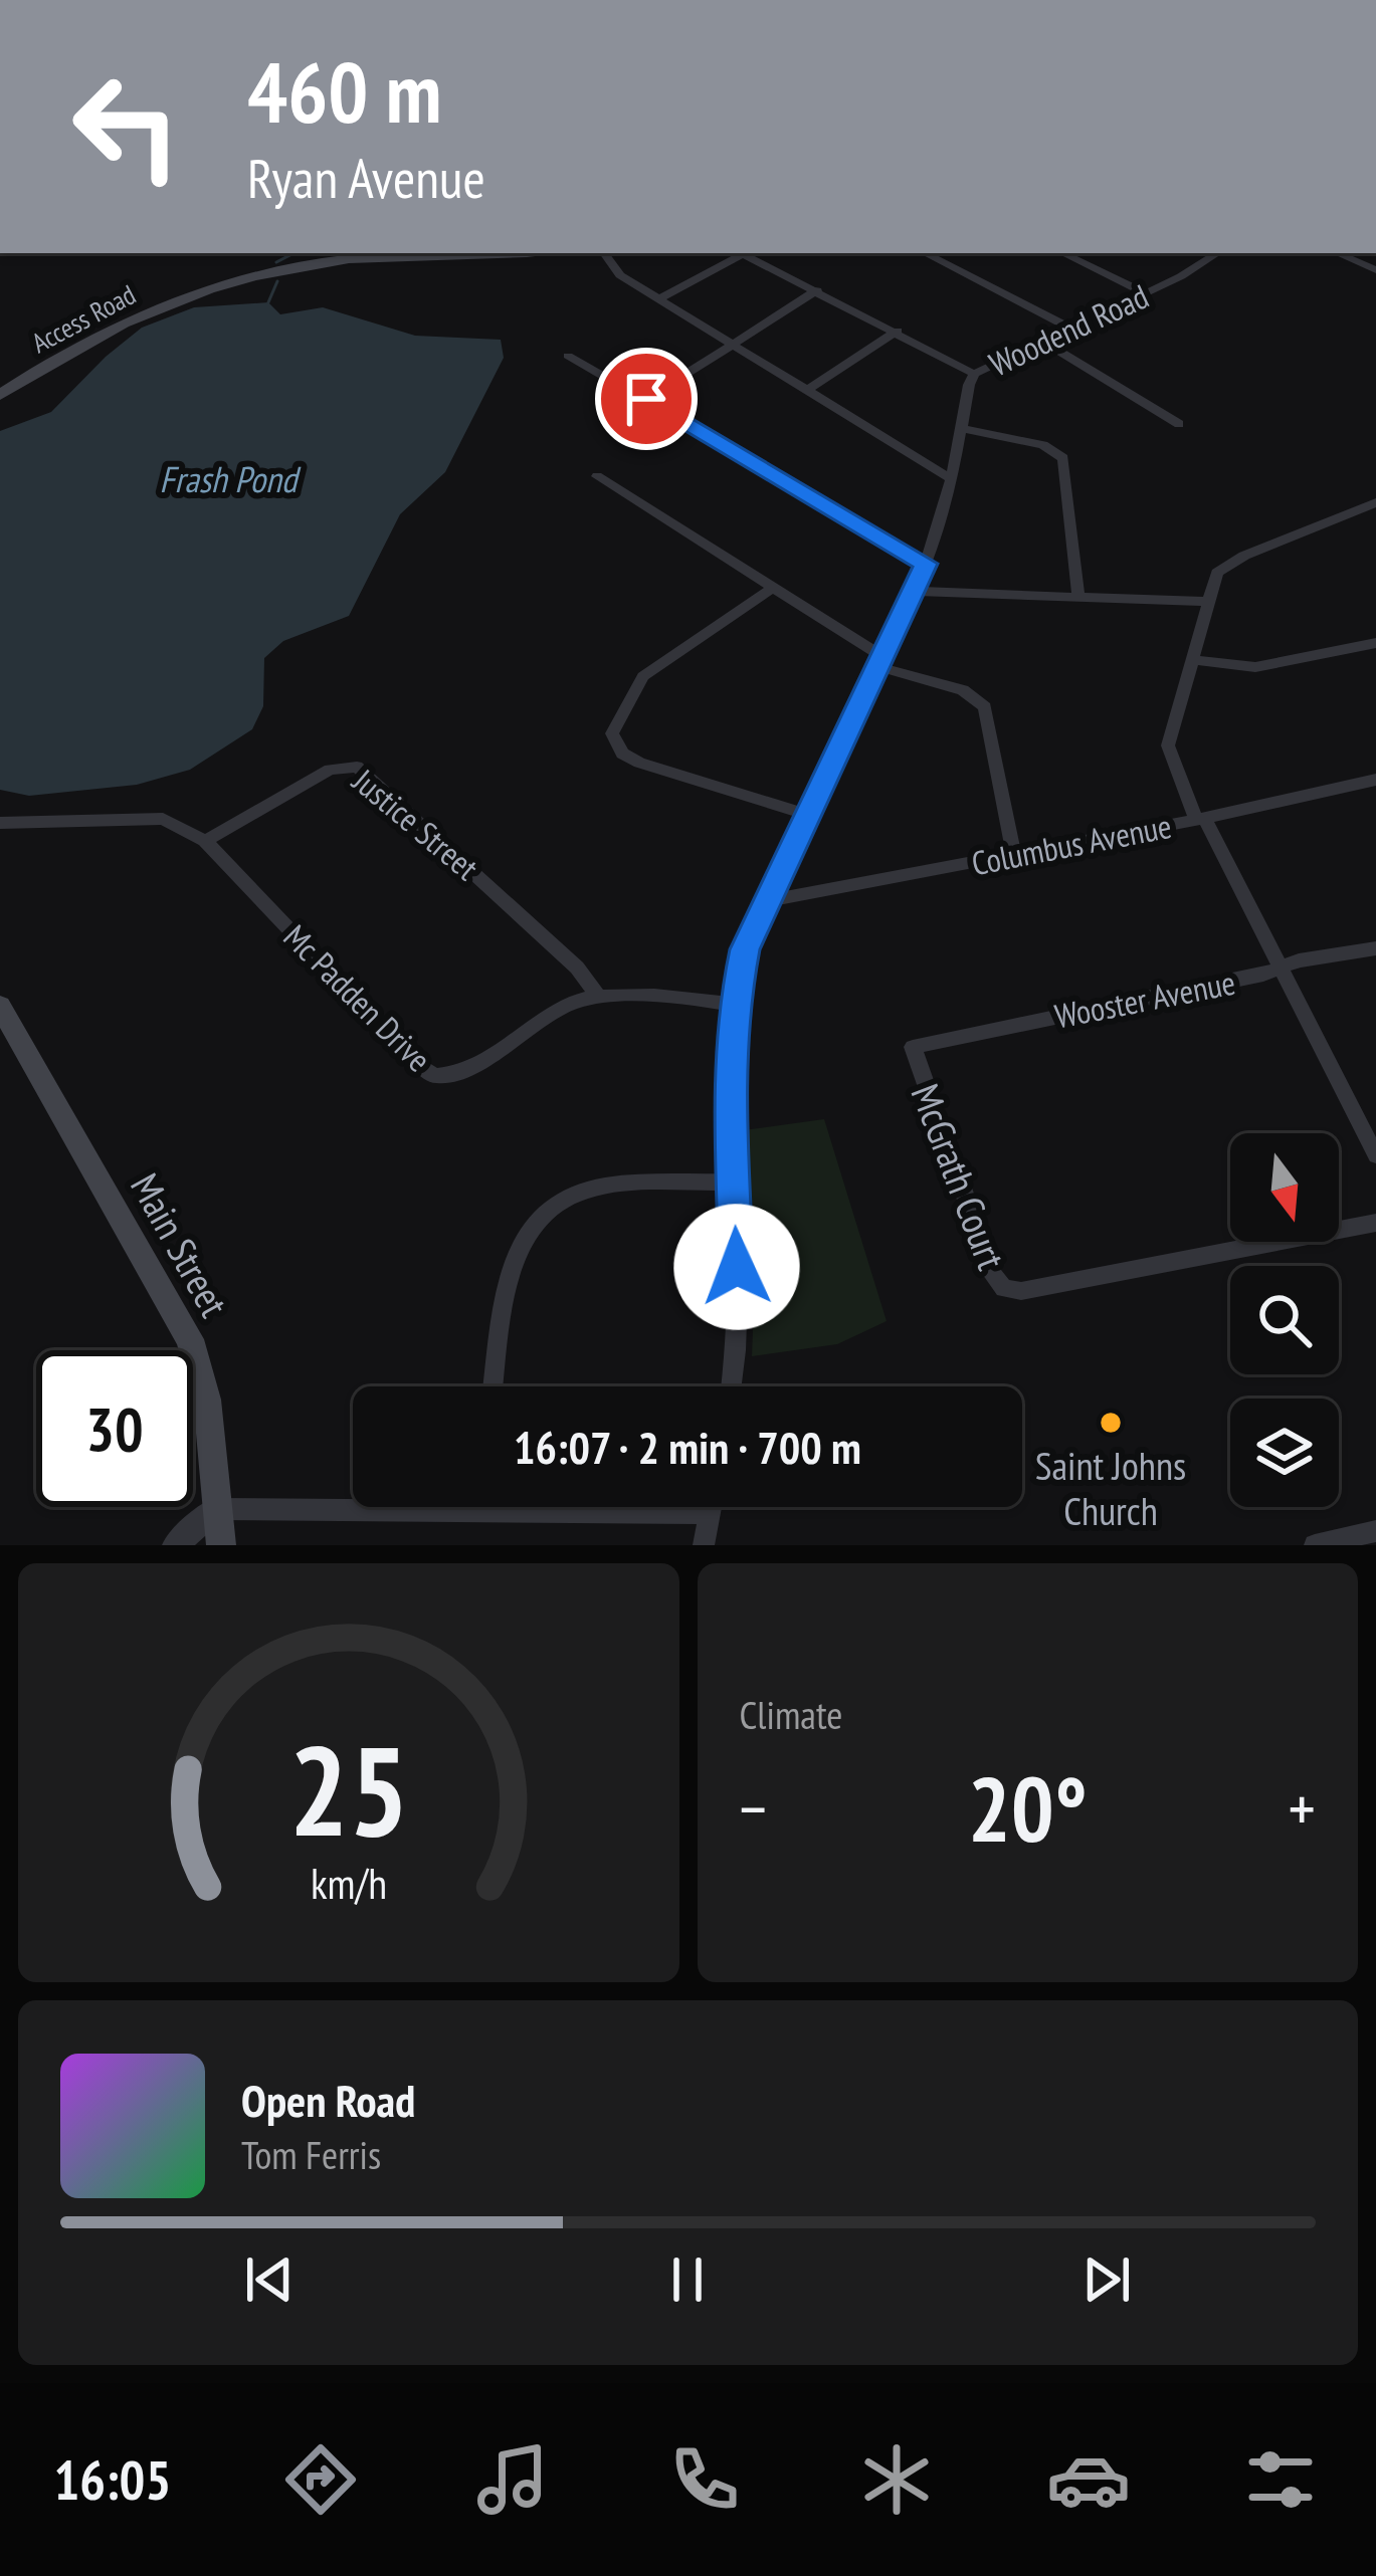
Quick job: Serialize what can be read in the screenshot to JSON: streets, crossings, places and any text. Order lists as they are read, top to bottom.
{
  "streets": {
    "main road": ["Access Road", "Main Street"],
    "street": [
      "Woodend Road",
      "Justice Street",
      "Columbus Avenue",
      "Mc Padden Drive",
      "Wooster Avenue",
      "McGrath Court"
    ]
  },
  "crossings": [
    ["Woodend Road", "Columbus Avenue"],
    ["Woodend Road", "Mc Padden Drive"],
    ["Justice Street", "Mc Padden Drive"],
    ["Wooster Avenue", "McGrath Court"]
  ],
  "water": ["Frash Pond"],
  "places": ["Saint Johns Church"],
  "north": "bottom",
  "page": {
    "turn": ["460 m", "Ryan Avenue"],
    "limit": "30",
    "trip": "16:07 · 2 min · 700 m",
    "tile": "Climate",
    "heat": ["−", "20°", "+"],
    "song": ["Open Road", "Tom Ferris"],
    "tabs": "16:05",
    "gauge": ["25", "km/h"]
  }
}
